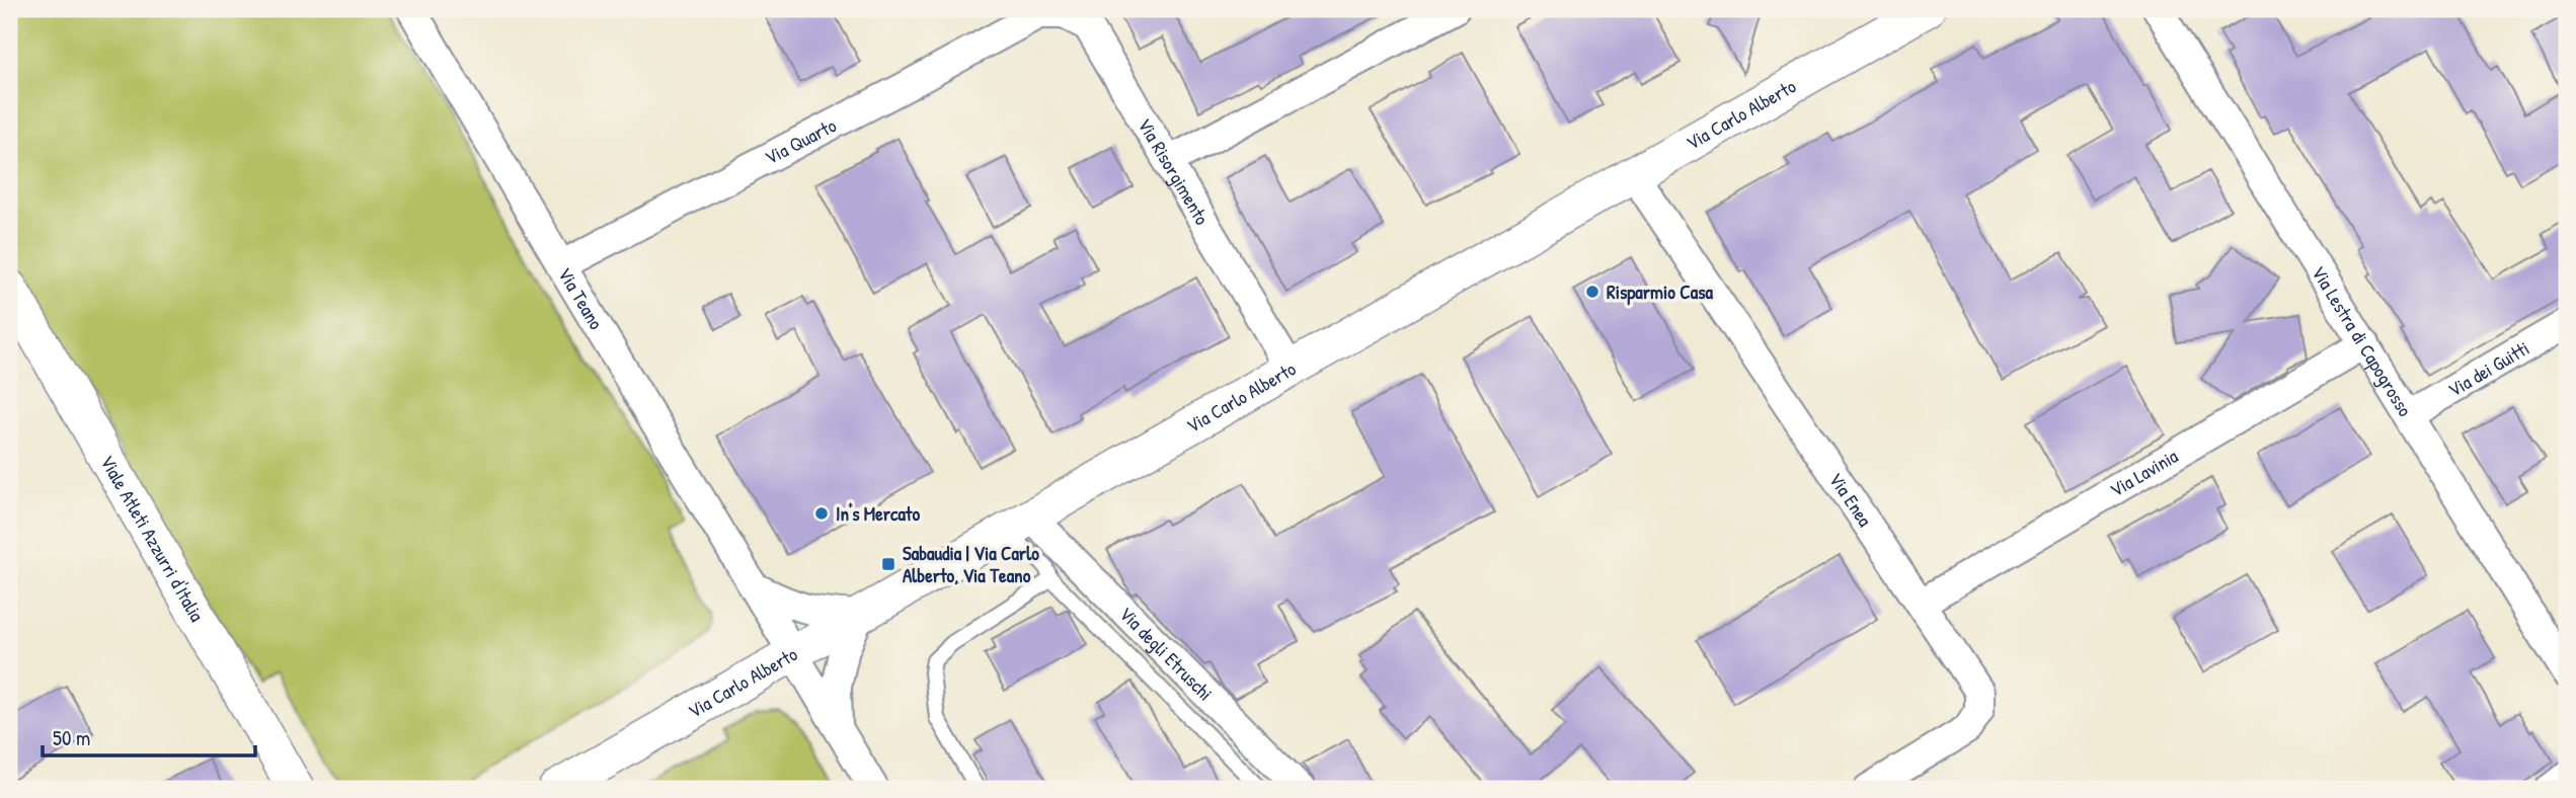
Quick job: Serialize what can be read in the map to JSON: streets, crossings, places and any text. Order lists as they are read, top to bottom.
{
  "streets": {
    "street": [
      "Via Carlo Alberto",
      "Via Quarto",
      "Via Risorgimento",
      "Via Teano",
      "Via Lestra di Capogrosso",
      "Via dei Guitti",
      "Via Lavinia",
      "Via Enea",
      "Viale Atleti Azzurri d'Italia",
      "Via degli Etruschi"
    ]
  },
  "crossings": [
    ["Via Carlo Alberto", "Via Risorgimento"],
    ["Via Carlo Alberto", "Via Teano"],
    ["Via Carlo Alberto", "Via Enea"],
    ["Via Carlo Alberto", "Via degli Etruschi"],
    ["Via Quarto", "Via Risorgimento"],
    ["Via Quarto", "Via Teano"],
    ["Via Lestra di Capogrosso", "Via dei Guitti"],
    ["Via Lestra di Capogrosso", "Via Lavinia"],
    ["Via Lavinia", "Via Enea"]
  ],
  "places": {
    "other": ["Risparmio Casa", "In's Mercato"],
    "transit": ["Sabaudia | Via Carlo Alberto, Via Teano"]
  },
  "scale_bar": "50 m"
}
